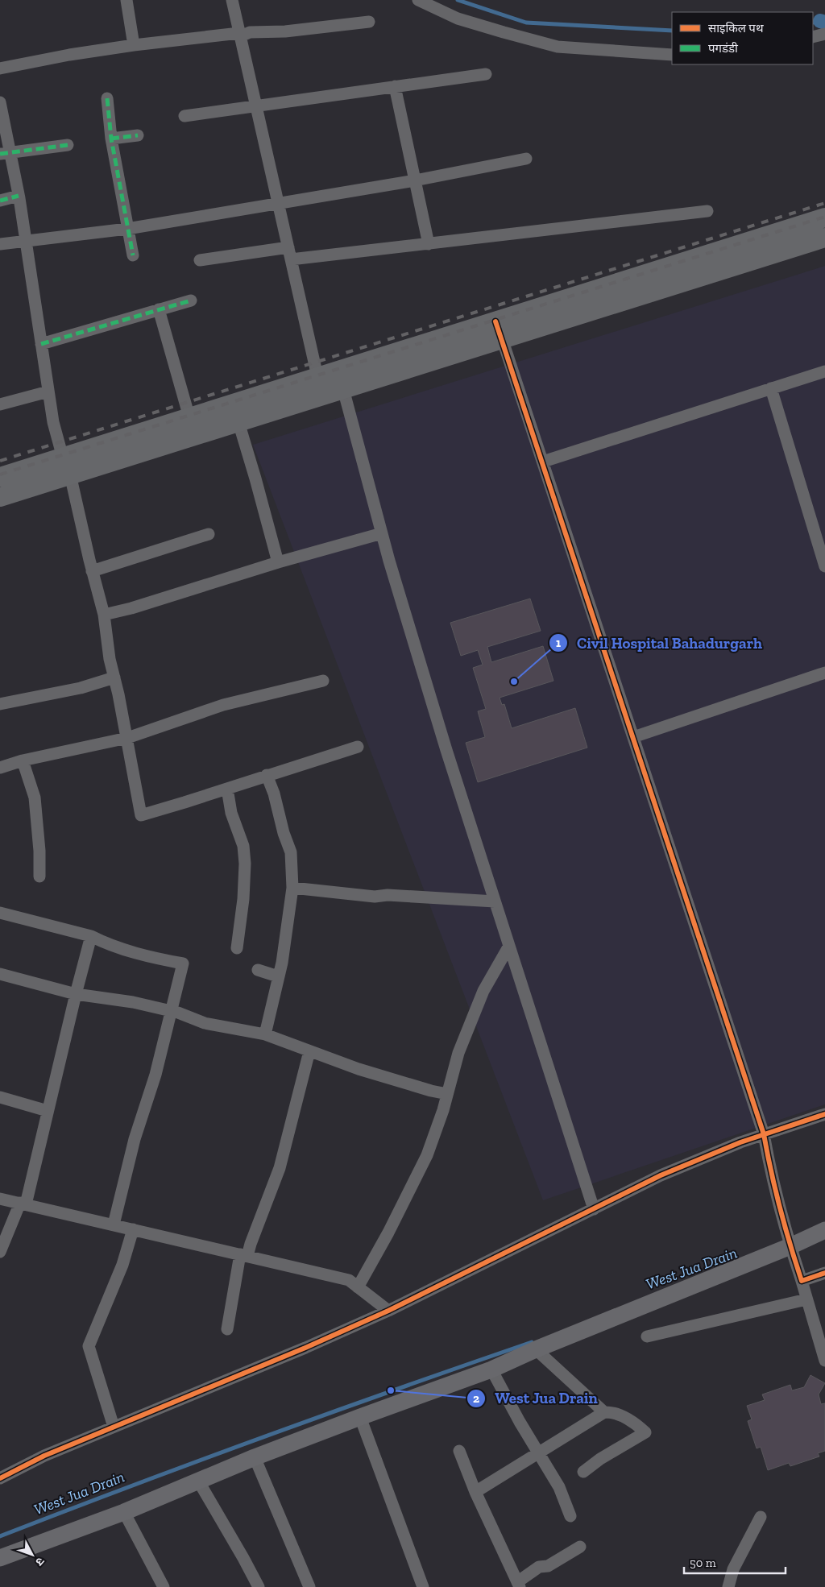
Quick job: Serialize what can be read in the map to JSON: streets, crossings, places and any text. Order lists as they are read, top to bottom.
{
  "water": ["West Jua Drain"],
  "places": ["Civil Hospital Bahadurgarh", "West Jua Drain"],
  "legend": ["साइकिल पथ", "पगडंडी"],
  "scale_bar": "50 m",
  "north": "bottom right"
}
